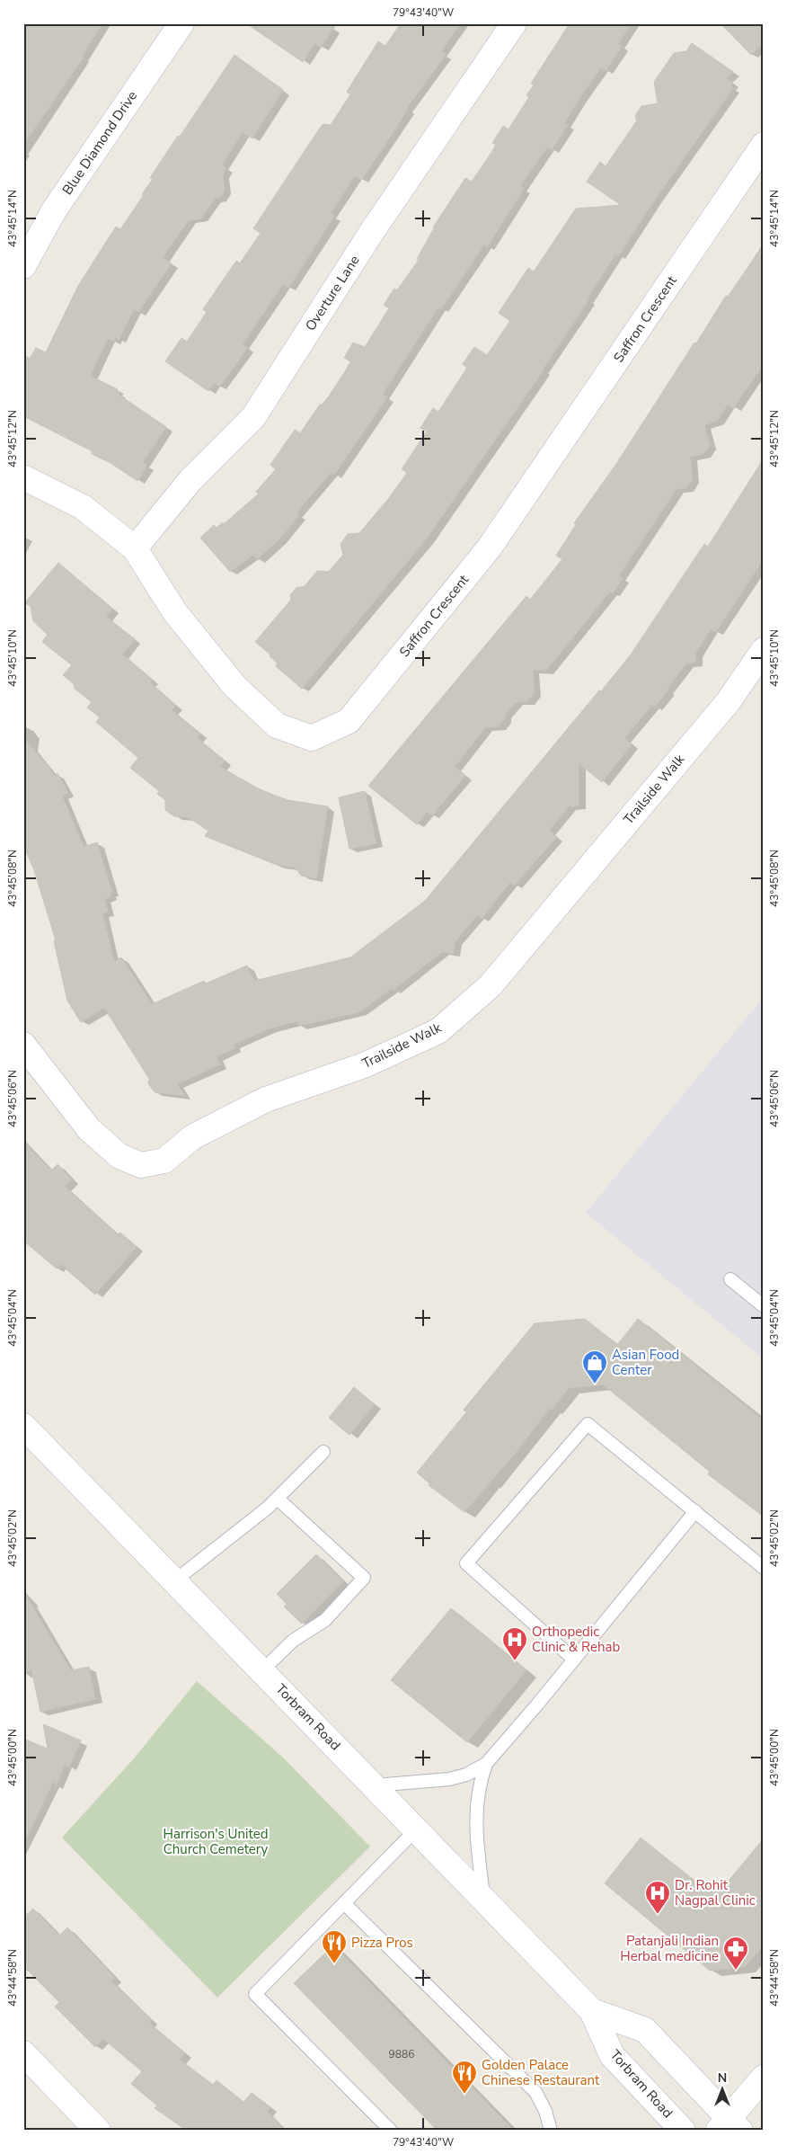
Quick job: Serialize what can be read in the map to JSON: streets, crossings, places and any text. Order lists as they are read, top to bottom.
{
  "streets": {
    "street": [
      "Blue Diamond Drive",
      "Overture Lane",
      "Saffron Crescent",
      "Trailside Walk",
      "Torbram Road"
    ]
  },
  "crossings": [
    ["Overture Lane", "Saffron Crescent"]
  ],
  "parks": ["Harrison's United Church Cemetery"],
  "places": {
    "shop": ["Asian Food Center"],
    "hospital": ["Orthopedic Clinic & Rehab", "Dr. Rohit Nagpal Clinic"],
    "restaurant": ["Pizza Pros", "Golden Palace Chinese Restaurant"],
    "pharmacy": ["Patanjali Indian Herbal medicine"]
  },
  "house_numbers": ["9886"],
  "north": "top",
  "coordinates": [
    "79°43'40\"W",
    "43°45'14\"N",
    "43°45'12\"N",
    "43°45'10\"N",
    "43°45'08\"N",
    "43°45'06\"N",
    "43°45'04\"N",
    "43°45'02\"N",
    "43°45'00\"N",
    "43°44'58\"N"
  ]
}
